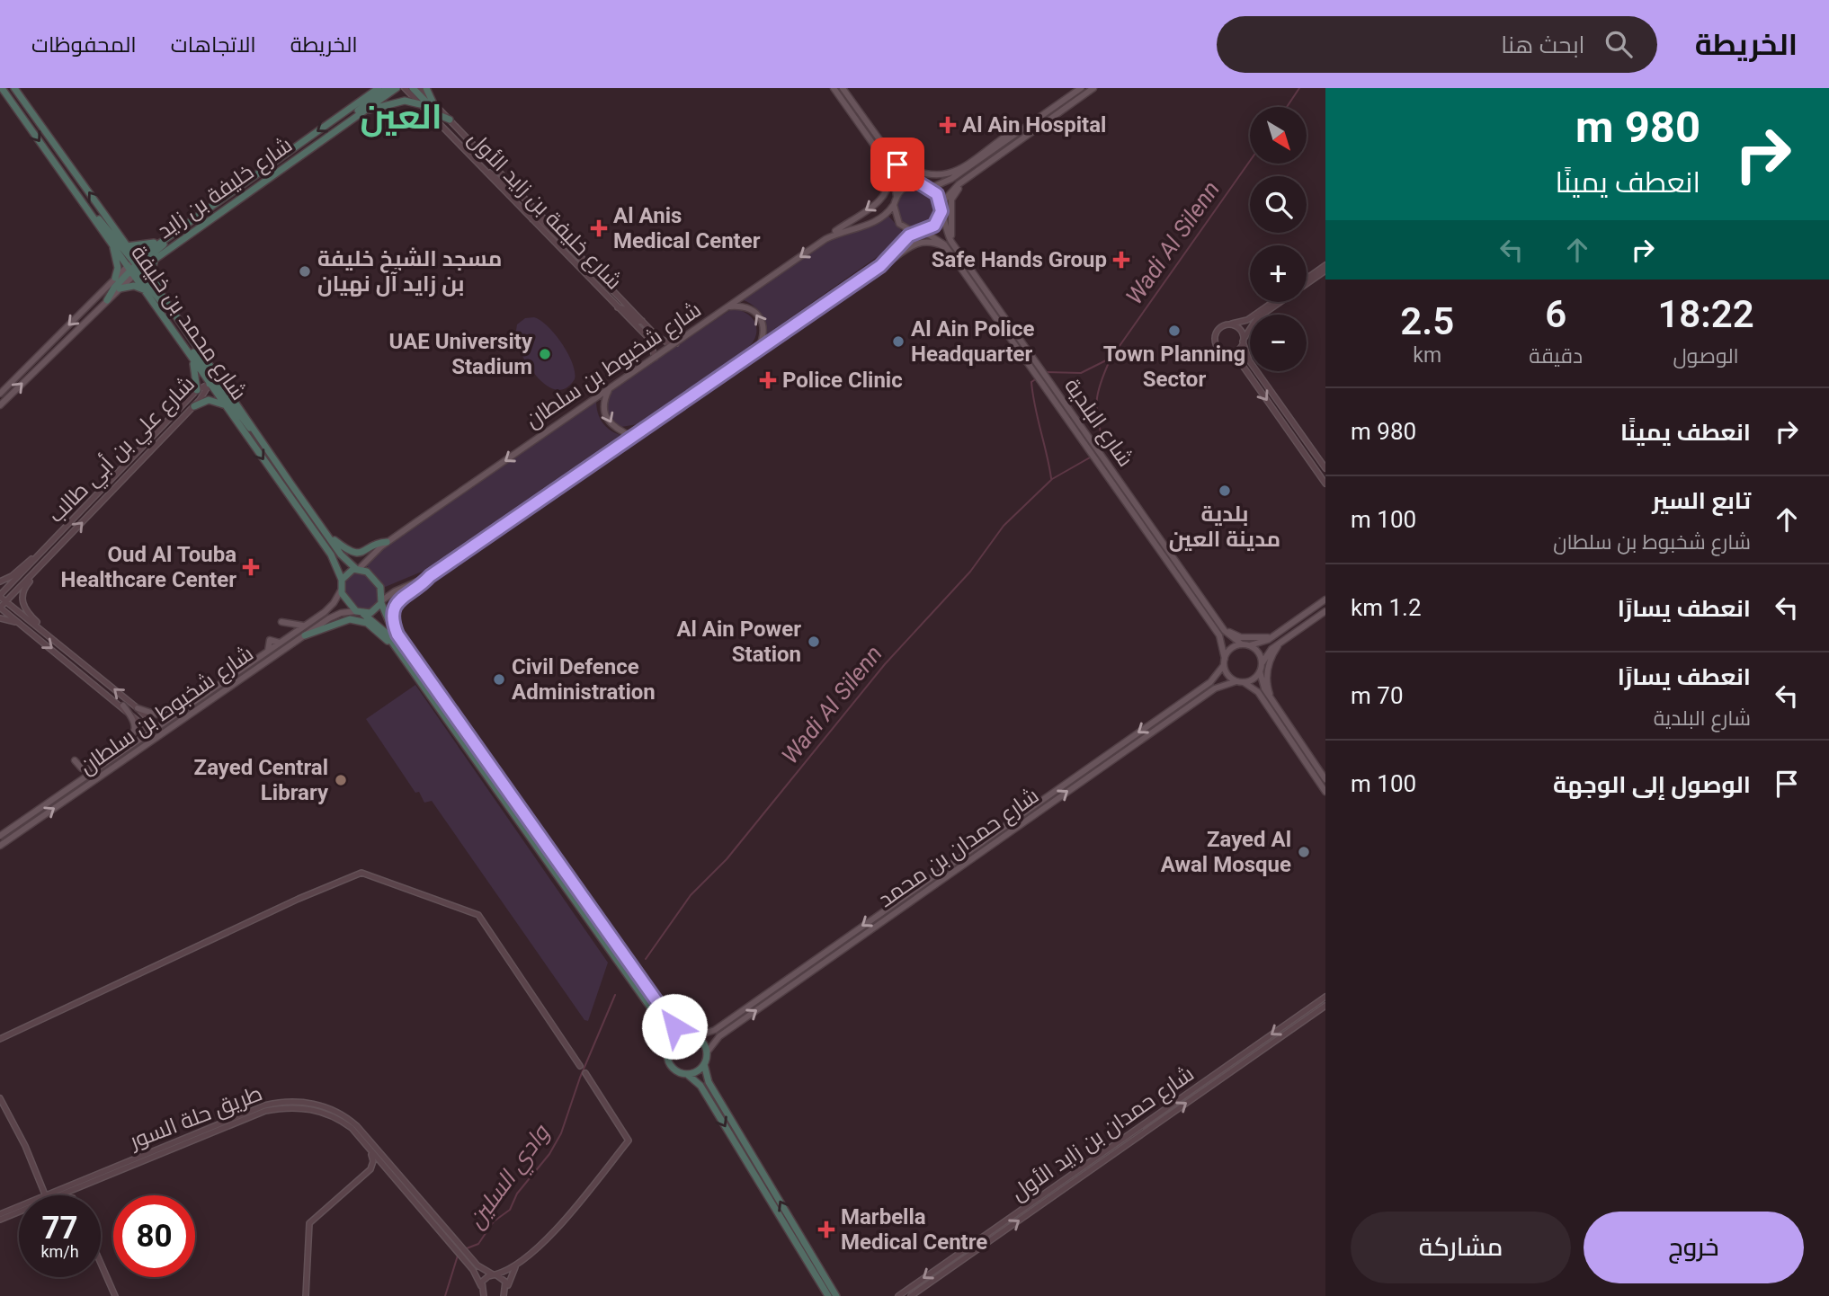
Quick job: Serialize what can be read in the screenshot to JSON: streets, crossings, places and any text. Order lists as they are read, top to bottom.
{
  "streets": {
    "highway": ["شارع خليفة بن زايد", "شارع محمد بن خليفة"],
    "main road": [
      "شارع خليفة بن زايد الأول",
      "شارع شخبوط بن سلطان",
      "شارع البلدية",
      "شارع علي بن أبي طالب",
      "شارع حمدان بن محمد",
      "طريق حلة السور",
      "شارع حمدان بن زايد الأول"
    ]
  },
  "crossings": [
    ["شارع خليفة بن زايد", "شارع محمد بن خليفة"],
    ["شارع خليفة بن زايد الأول", "شارع شخبوط بن سلطان"],
    ["شارع محمد بن خليفة", "شارع شخبوط بن سلطان"],
    ["شارع محمد بن خليفة", "شارع علي بن أبي طالب"],
    ["شارع شخبوط بن سلطان", "شارع البلدية"],
    ["شارع البلدية", "شارع حمدان بن محمد"]
  ],
  "districts": ["العين"],
  "water": ["Wadi Al Silenn", "وادي السلين"],
  "places": {
    "health": [
      "Al Ain Hospital",
      "Al Anis Medical Center",
      "Safe Hands Group",
      "Police Clinic",
      "Oud Al Touba Healthcare Center",
      "Marbella Medical Centre"
    ],
    "other": [
      "مسجد الشيخ خليفة بن زايد آل نهيان",
      "Town Planning Sector",
      "Al Ain Police Headquarter",
      "UAE University Stadium",
      "بلدية مدينة العين",
      "Al Ain Power Station",
      "Civil Defence Administration",
      "Zayed Central Library",
      "Zayed Al Awal Mosque"
    ]
  },
  "north": "bottom right",
  "page": {
    "header": "الخريطة",
    "search": "ابحث هنا",
    "nav": ["الخريطة", "الاتجاهات", "المحفوظات"],
    "turn": ["980 m", "انعطف يمينًا"],
    "map_buttons": ["+", "−"],
    "eta": [
      "18:22",
      "الوصول",
      "6",
      "دقيقة",
      "2.5",
      "km"
    ],
    "list": [
      {
        "name": "انعطف يمينًا",
        "value": "980 m"
      },
      {
        "name": "تابع السير",
        "note": "شارع شخبوط بن سلطان",
        "value": "100 m"
      },
      {
        "name": "انعطف يسارًا",
        "value": "1.2 km"
      },
      {
        "name": "انعطف يسارًا",
        "note": "شارع البلدية",
        "value": "70 m"
      },
      {
        "name": "الوصول إلى الوجهة",
        "value": "100 m"
      }
    ],
    "speed": "77 km/h",
    "limit": "80",
    "buttons": ["خروج", "مشاركة"]
  }
}
